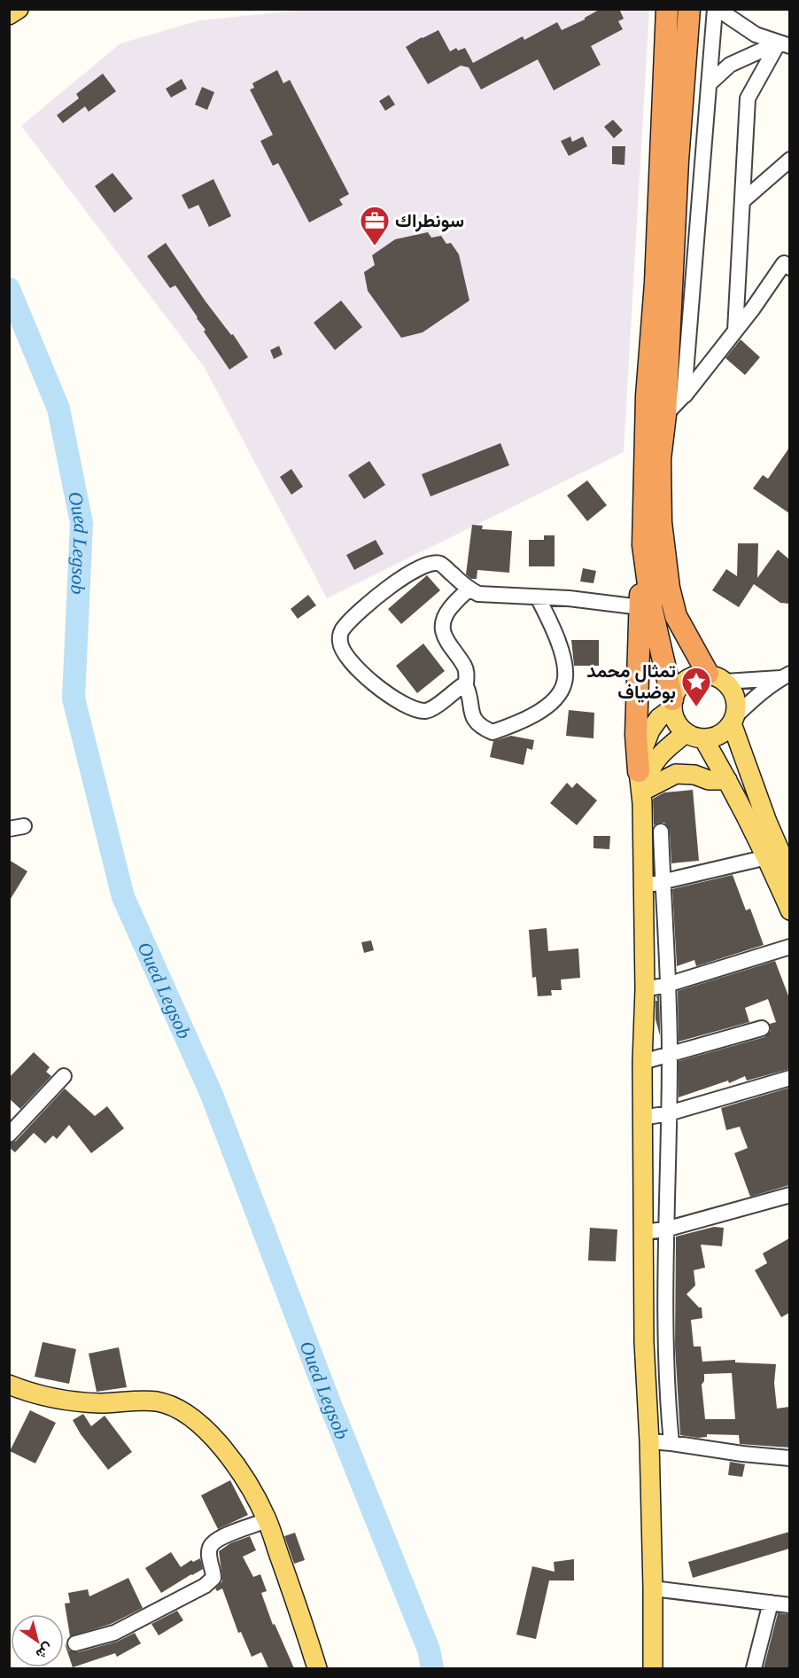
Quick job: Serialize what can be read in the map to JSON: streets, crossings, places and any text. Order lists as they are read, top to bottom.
{
  "water": ["Oued Legsob"],
  "places": {
    "office": ["سونطراك"],
    "place": ["تمثال محمد بوضياف"]
  },
  "north": "bottom right"
}
